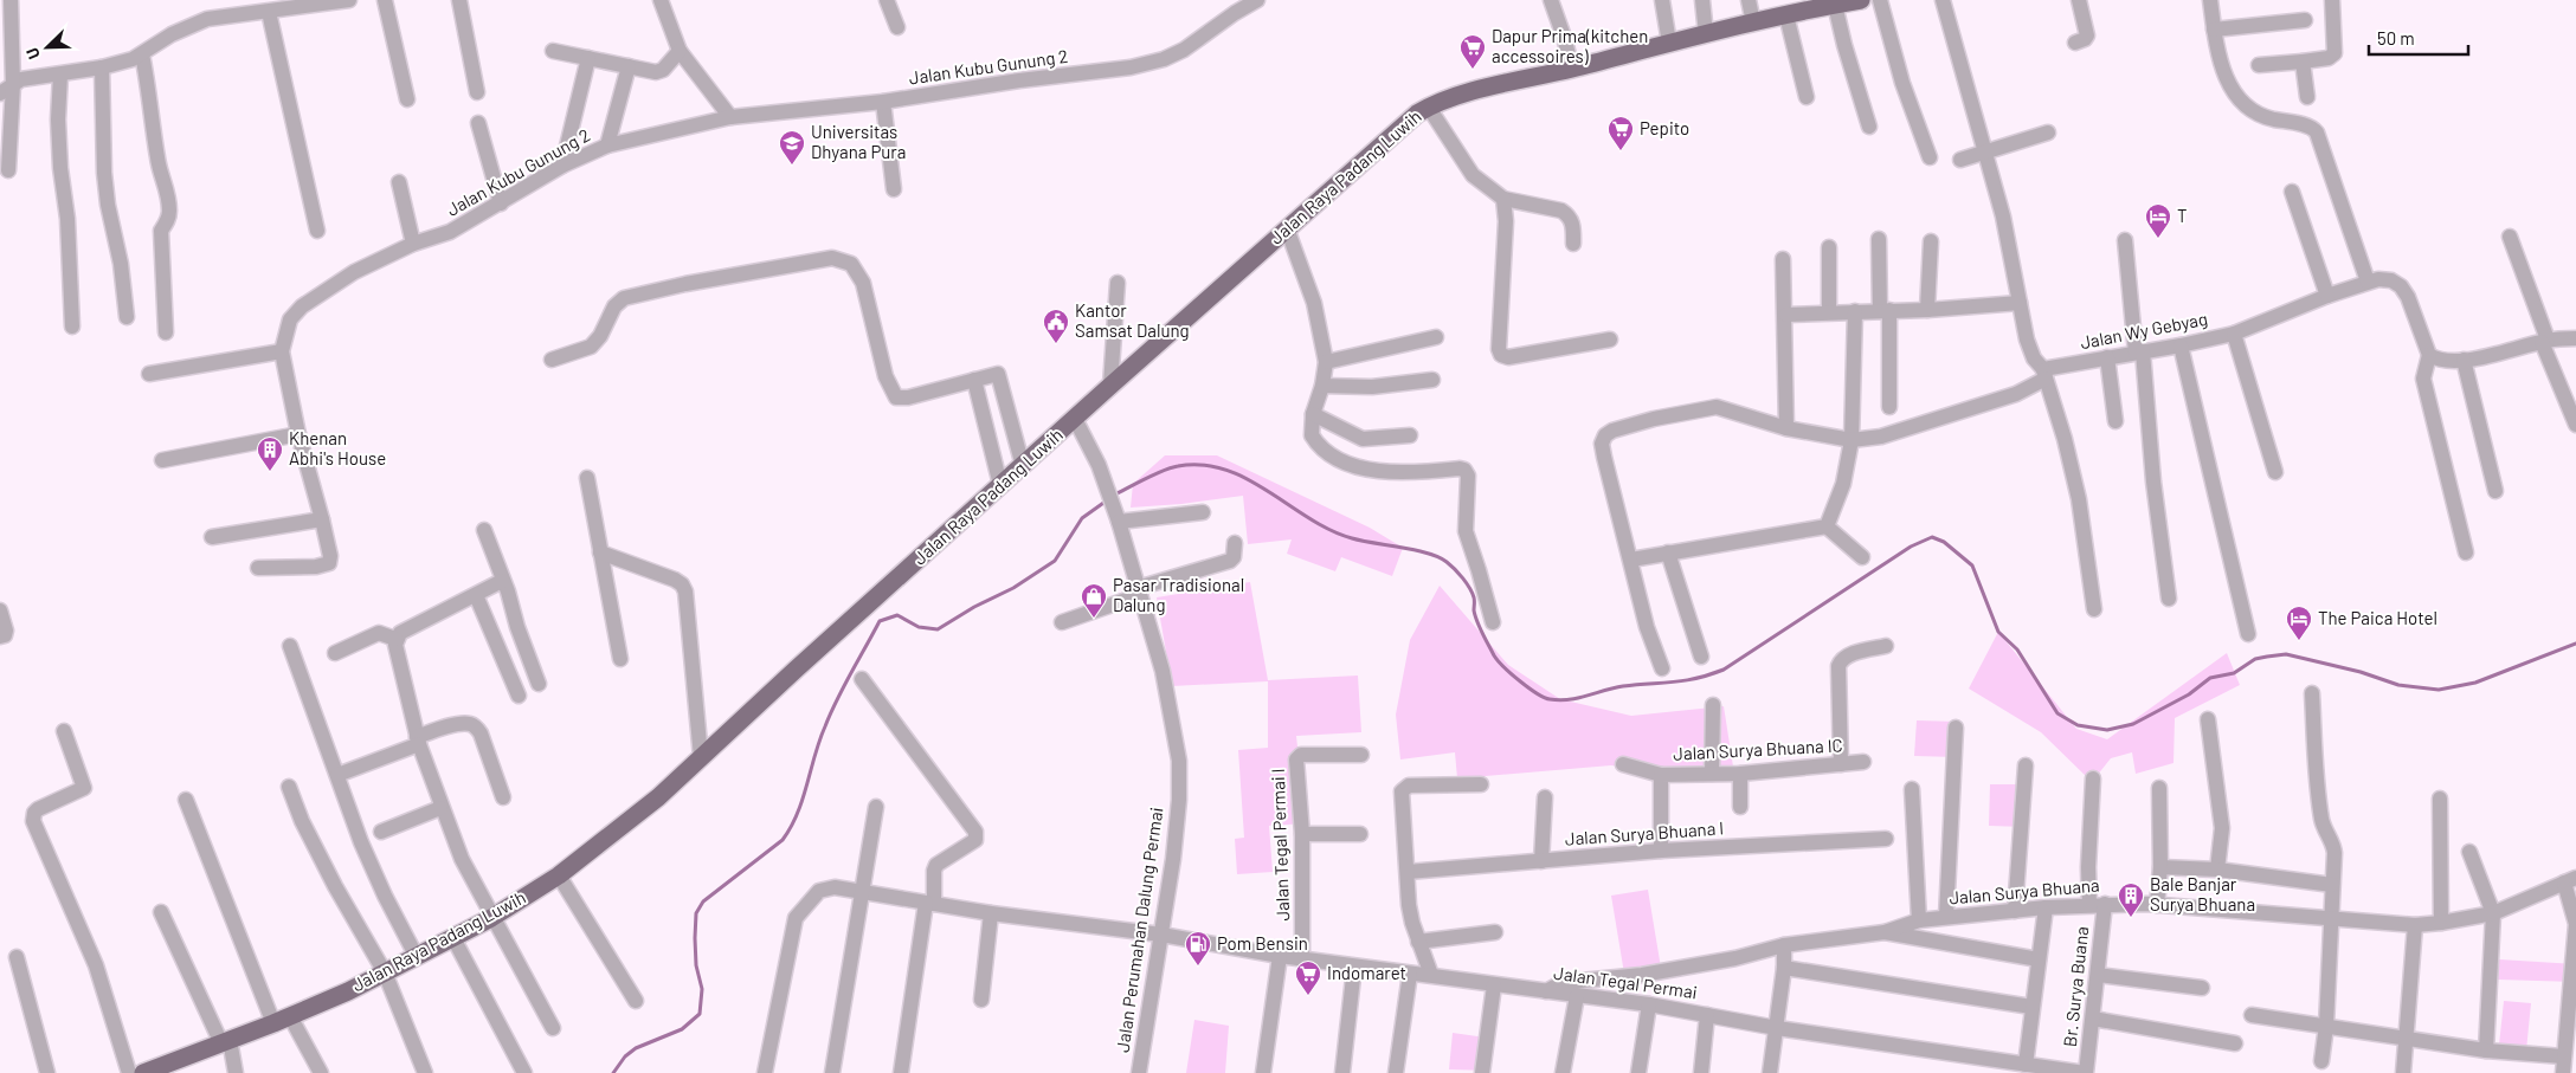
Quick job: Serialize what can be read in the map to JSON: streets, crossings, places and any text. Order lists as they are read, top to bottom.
{
  "streets": {
    "main road": ["Jalan Raya Padang Luwih"],
    "street": [
      "Jalan Kubu Gunung 2",
      "Jalan Wy Gebyag",
      "Jalan Surya Bhuana IC",
      "Jalan Surya Bhuana I",
      "Jalan Tegal Permai I",
      "Jalan Surya Bhuana",
      "Jalan Perumahan Dalung Permai",
      "Jalan Tegal Permai",
      "Br. Surya Buana"
    ]
  },
  "crossings": [
    ["Jalan Raya Padang Luwih", "Jalan Perumahan Dalung Permai"],
    ["Jalan Surya Bhuana IC", "Jalan Surya Bhuana I"],
    ["Jalan Tegal Permai I", "Jalan Tegal Permai"],
    ["Jalan Surya Bhuana", "Jalan Tegal Permai"],
    ["Jalan Surya Bhuana", "Br. Surya Buana"],
    ["Jalan Perumahan Dalung Permai", "Jalan Tegal Permai"],
    ["Jalan Tegal Permai", "Br. Surya Buana"]
  ],
  "places": {
    "supermarket": ["Dapur Prima(kitchen accessoires)", "Pepito", "Indomaret"],
    "school or university": ["Universitas Dhyana Pura"],
    "hotel": ["T", "The Paica Hotel"],
    "public building": ["Kantor Samsat Dalung"],
    "building": ["Khenan Abhi's House", "Bale Banjar Surya Bhuana"],
    "shop": ["Pasar Tradisional Dalung"],
    "fuel station": ["Pom Bensin"]
  },
  "scale_bar": "50 m",
  "north": "bottom left"
}
